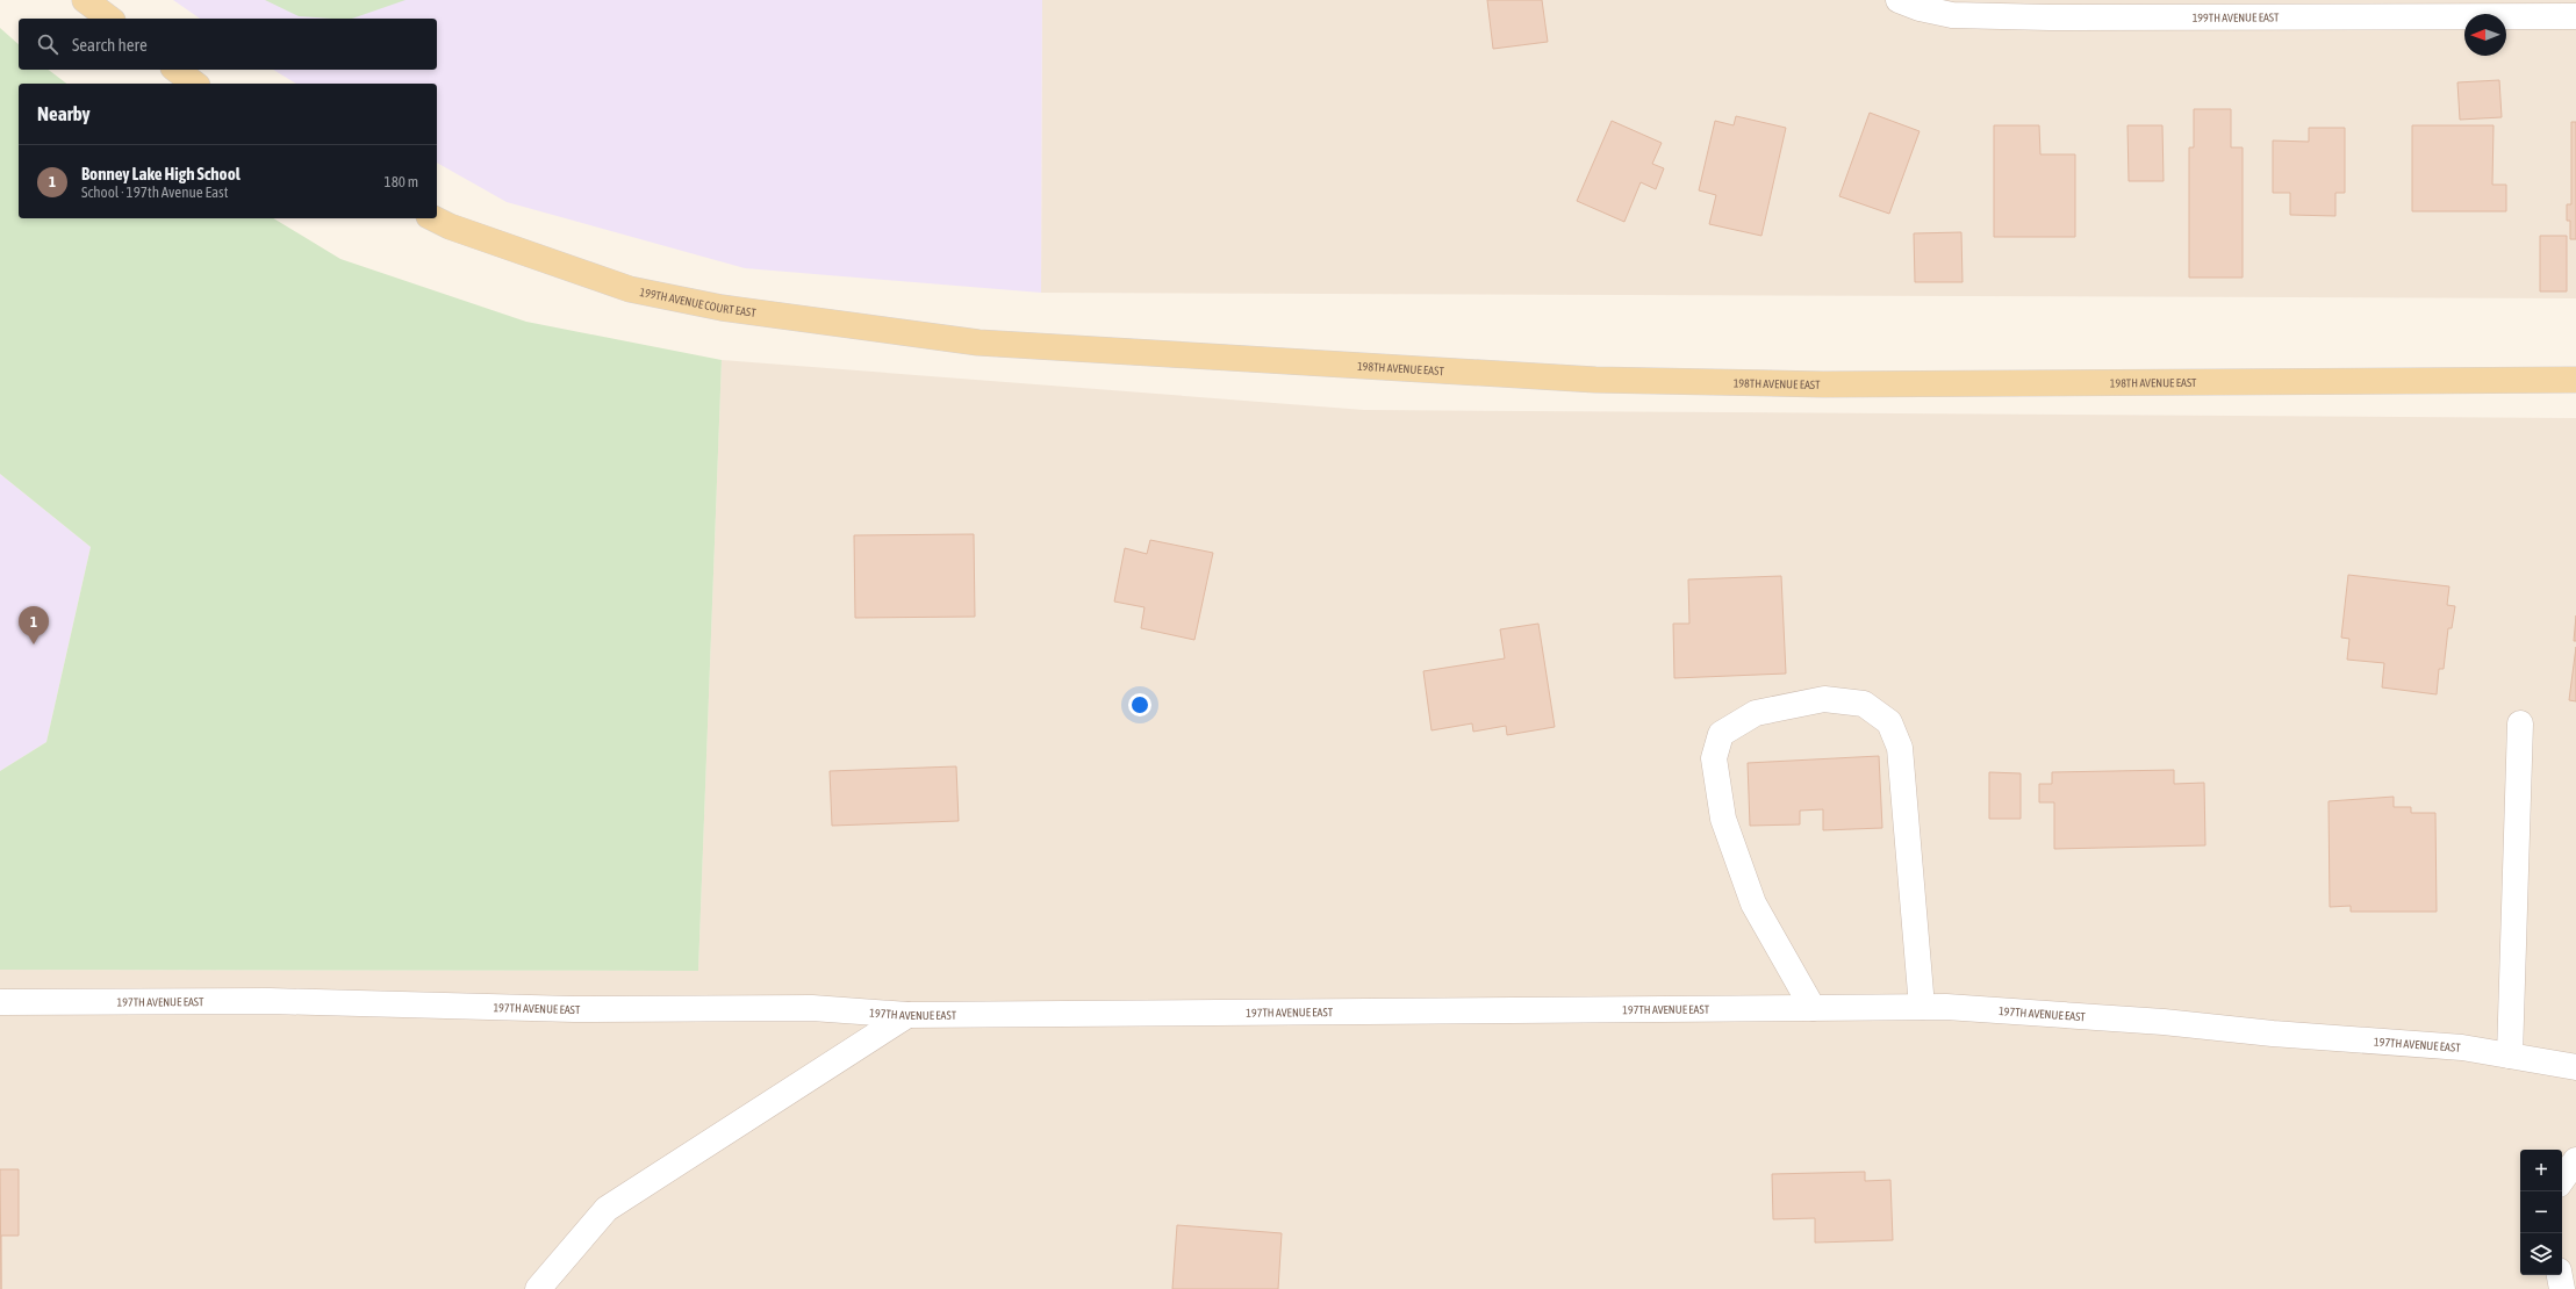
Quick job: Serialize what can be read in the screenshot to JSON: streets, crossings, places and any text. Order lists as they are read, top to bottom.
{
  "streets": {
    "main road": ["199TH AVENUE COURT EAST", "198TH AVENUE EAST"],
    "street": ["199TH AVENUE EAST", "197TH AVENUE EAST"]
  },
  "crossings": [
    ["199TH AVENUE COURT EAST", "198TH AVENUE EAST"]
  ],
  "north": "left",
  "page": {
    "search": "Search here",
    "heading": "Nearby",
    "list": [
      {
        "mark": "1",
        "name": "Bonney Lake High School",
        "note": "School · 197th Avenue East",
        "value": "180 m"
      }
    ],
    "pins": "1",
    "map_buttons": ["+", "−"]
  }
}
